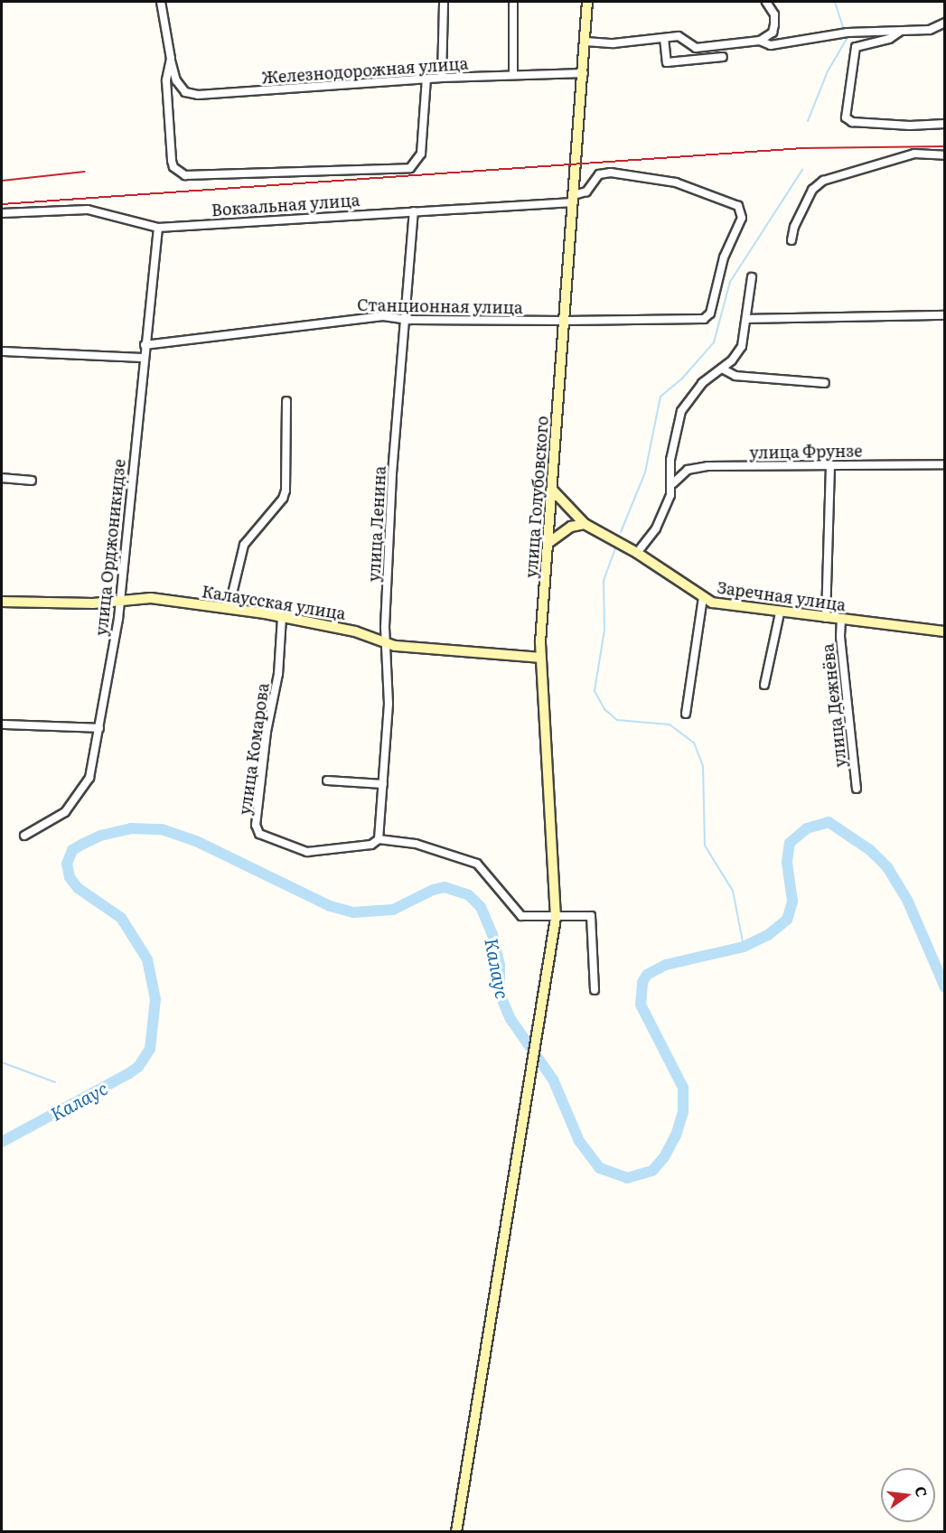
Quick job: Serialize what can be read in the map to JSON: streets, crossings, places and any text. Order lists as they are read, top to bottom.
{
  "streets": {
    "street": [
      "Железнодорожная улица",
      "Вокзальная улица",
      "Станционная улица",
      "улица Фрунзе",
      "улица Голубовского",
      "улица Ленина",
      "улица Орджоникидзе",
      "Заречная улица",
      "Калаусская улица",
      "улица Дежнёва",
      "улица Комарова"
    ]
  },
  "crossings": [
    ["Железнодорожная улица", "Вокзальная улица"],
    ["Железнодорожная улица", "улица Голубовского"],
    ["Вокзальная улица", "Станционная улица"],
    ["Вокзальная улица", "улица Голубовского"],
    ["Вокзальная улица", "улица Ленина"],
    ["Вокзальная улица", "улица Орджоникидзе"],
    ["Станционная улица", "улица Голубовского"],
    ["Станционная улица", "улица Ленина"],
    ["Станционная улица", "улица Орджоникидзе"],
    ["улица Голубовского", "Заречная улица"],
    ["улица Голубовского", "Калаусская улица"],
    ["улица Голубовского", "улица Комарова"],
    ["улица Ленина", "Калаусская улица"],
    ["улица Ленина", "улица Комарова"],
    ["улица Орджоникидзе", "Калаусская улица"],
    ["Заречная улица", "улица Дежнёва"],
    ["Калаусская улица", "улица Комарова"]
  ],
  "water": ["Калаус"],
  "north": "right"
}
